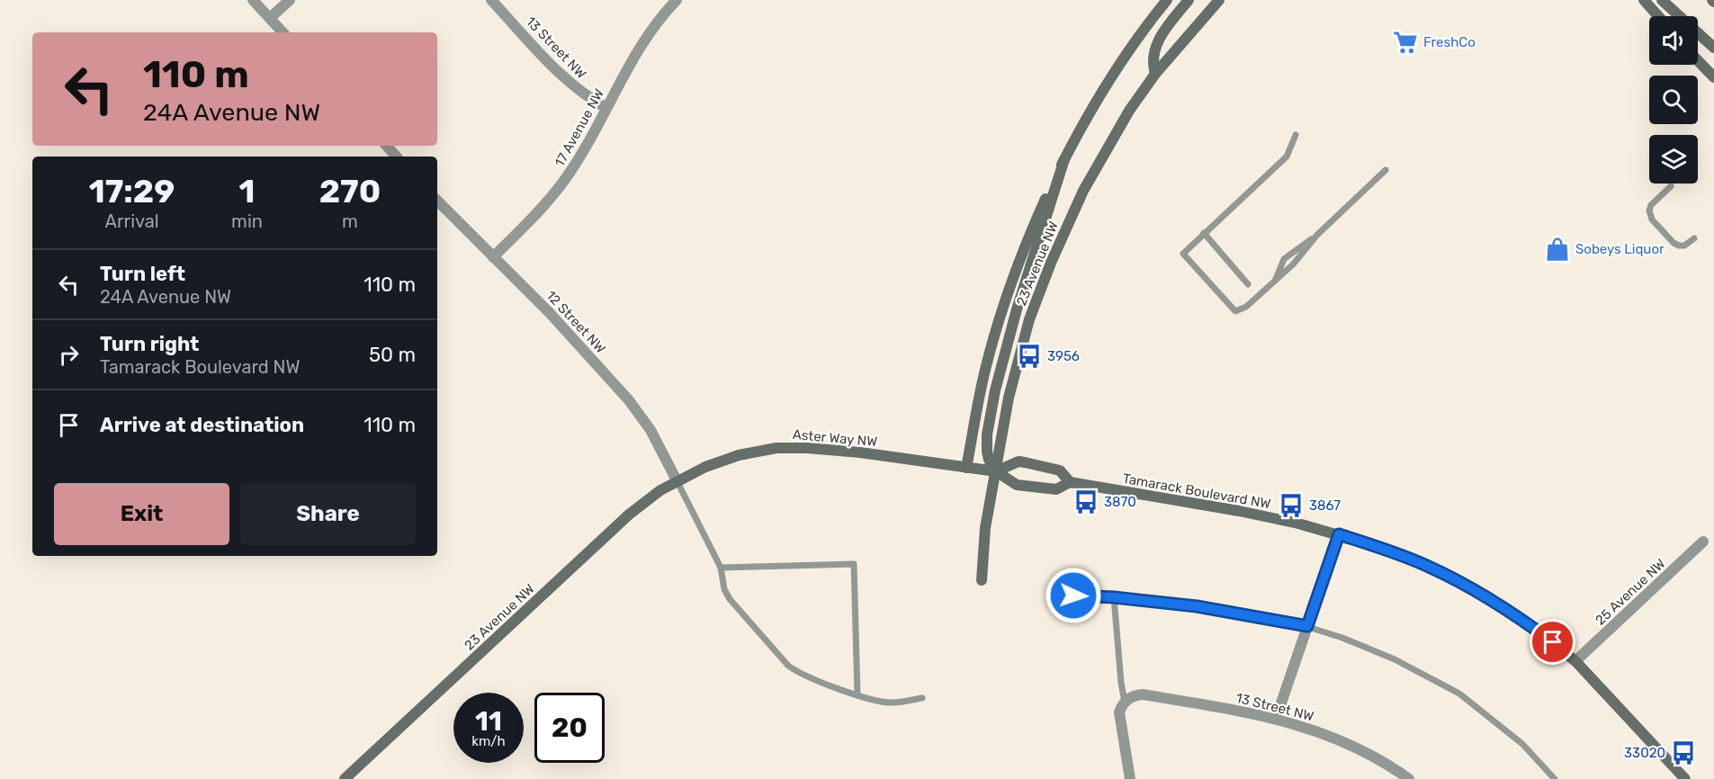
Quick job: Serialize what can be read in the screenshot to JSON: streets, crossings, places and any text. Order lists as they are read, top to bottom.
{
  "streets": {
    "main road": ["23 Avenue NW", "Aster Way NW", "Tamarack Boulevard NW"],
    "street": [
      "13 Street NW",
      "17 Avenue NW",
      "12 Street NW",
      "25 Avenue NW"
    ]
  },
  "crossings": [
    ["13 Street NW", "17 Avenue NW"],
    ["17 Avenue NW", "12 Street NW"],
    ["23 Avenue NW", "12 Street NW"],
    ["23 Avenue NW", "Aster Way NW"],
    ["23 Avenue NW", "Tamarack Boulevard NW"],
    ["12 Street NW", "Aster Way NW"],
    ["Aster Way NW", "Tamarack Boulevard NW"],
    ["Tamarack Boulevard NW", "25 Avenue NW"]
  ],
  "places": {
    "supermarket": ["FreshCo"],
    "shop": ["Sobeys Liquor"],
    "bus stop": [
      "3956",
      "3870",
      "3867",
      "33020"
    ]
  },
  "page": {
    "turn": ["110 m", "24A Avenue NW"],
    "eta": [
      "17:29",
      "Arrival",
      "1",
      "min",
      "270",
      "m"
    ],
    "list": [
      {
        "name": "Turn left",
        "note": "24A Avenue NW",
        "value": "110 m"
      },
      {
        "name": "Turn right",
        "note": "Tamarack Boulevard NW",
        "value": "50 m"
      },
      {
        "name": "Arrive at destination",
        "value": "110 m"
      }
    ],
    "buttons": ["Exit", "Share"],
    "speed": "11 km/h",
    "limit": "20"
  }
}
